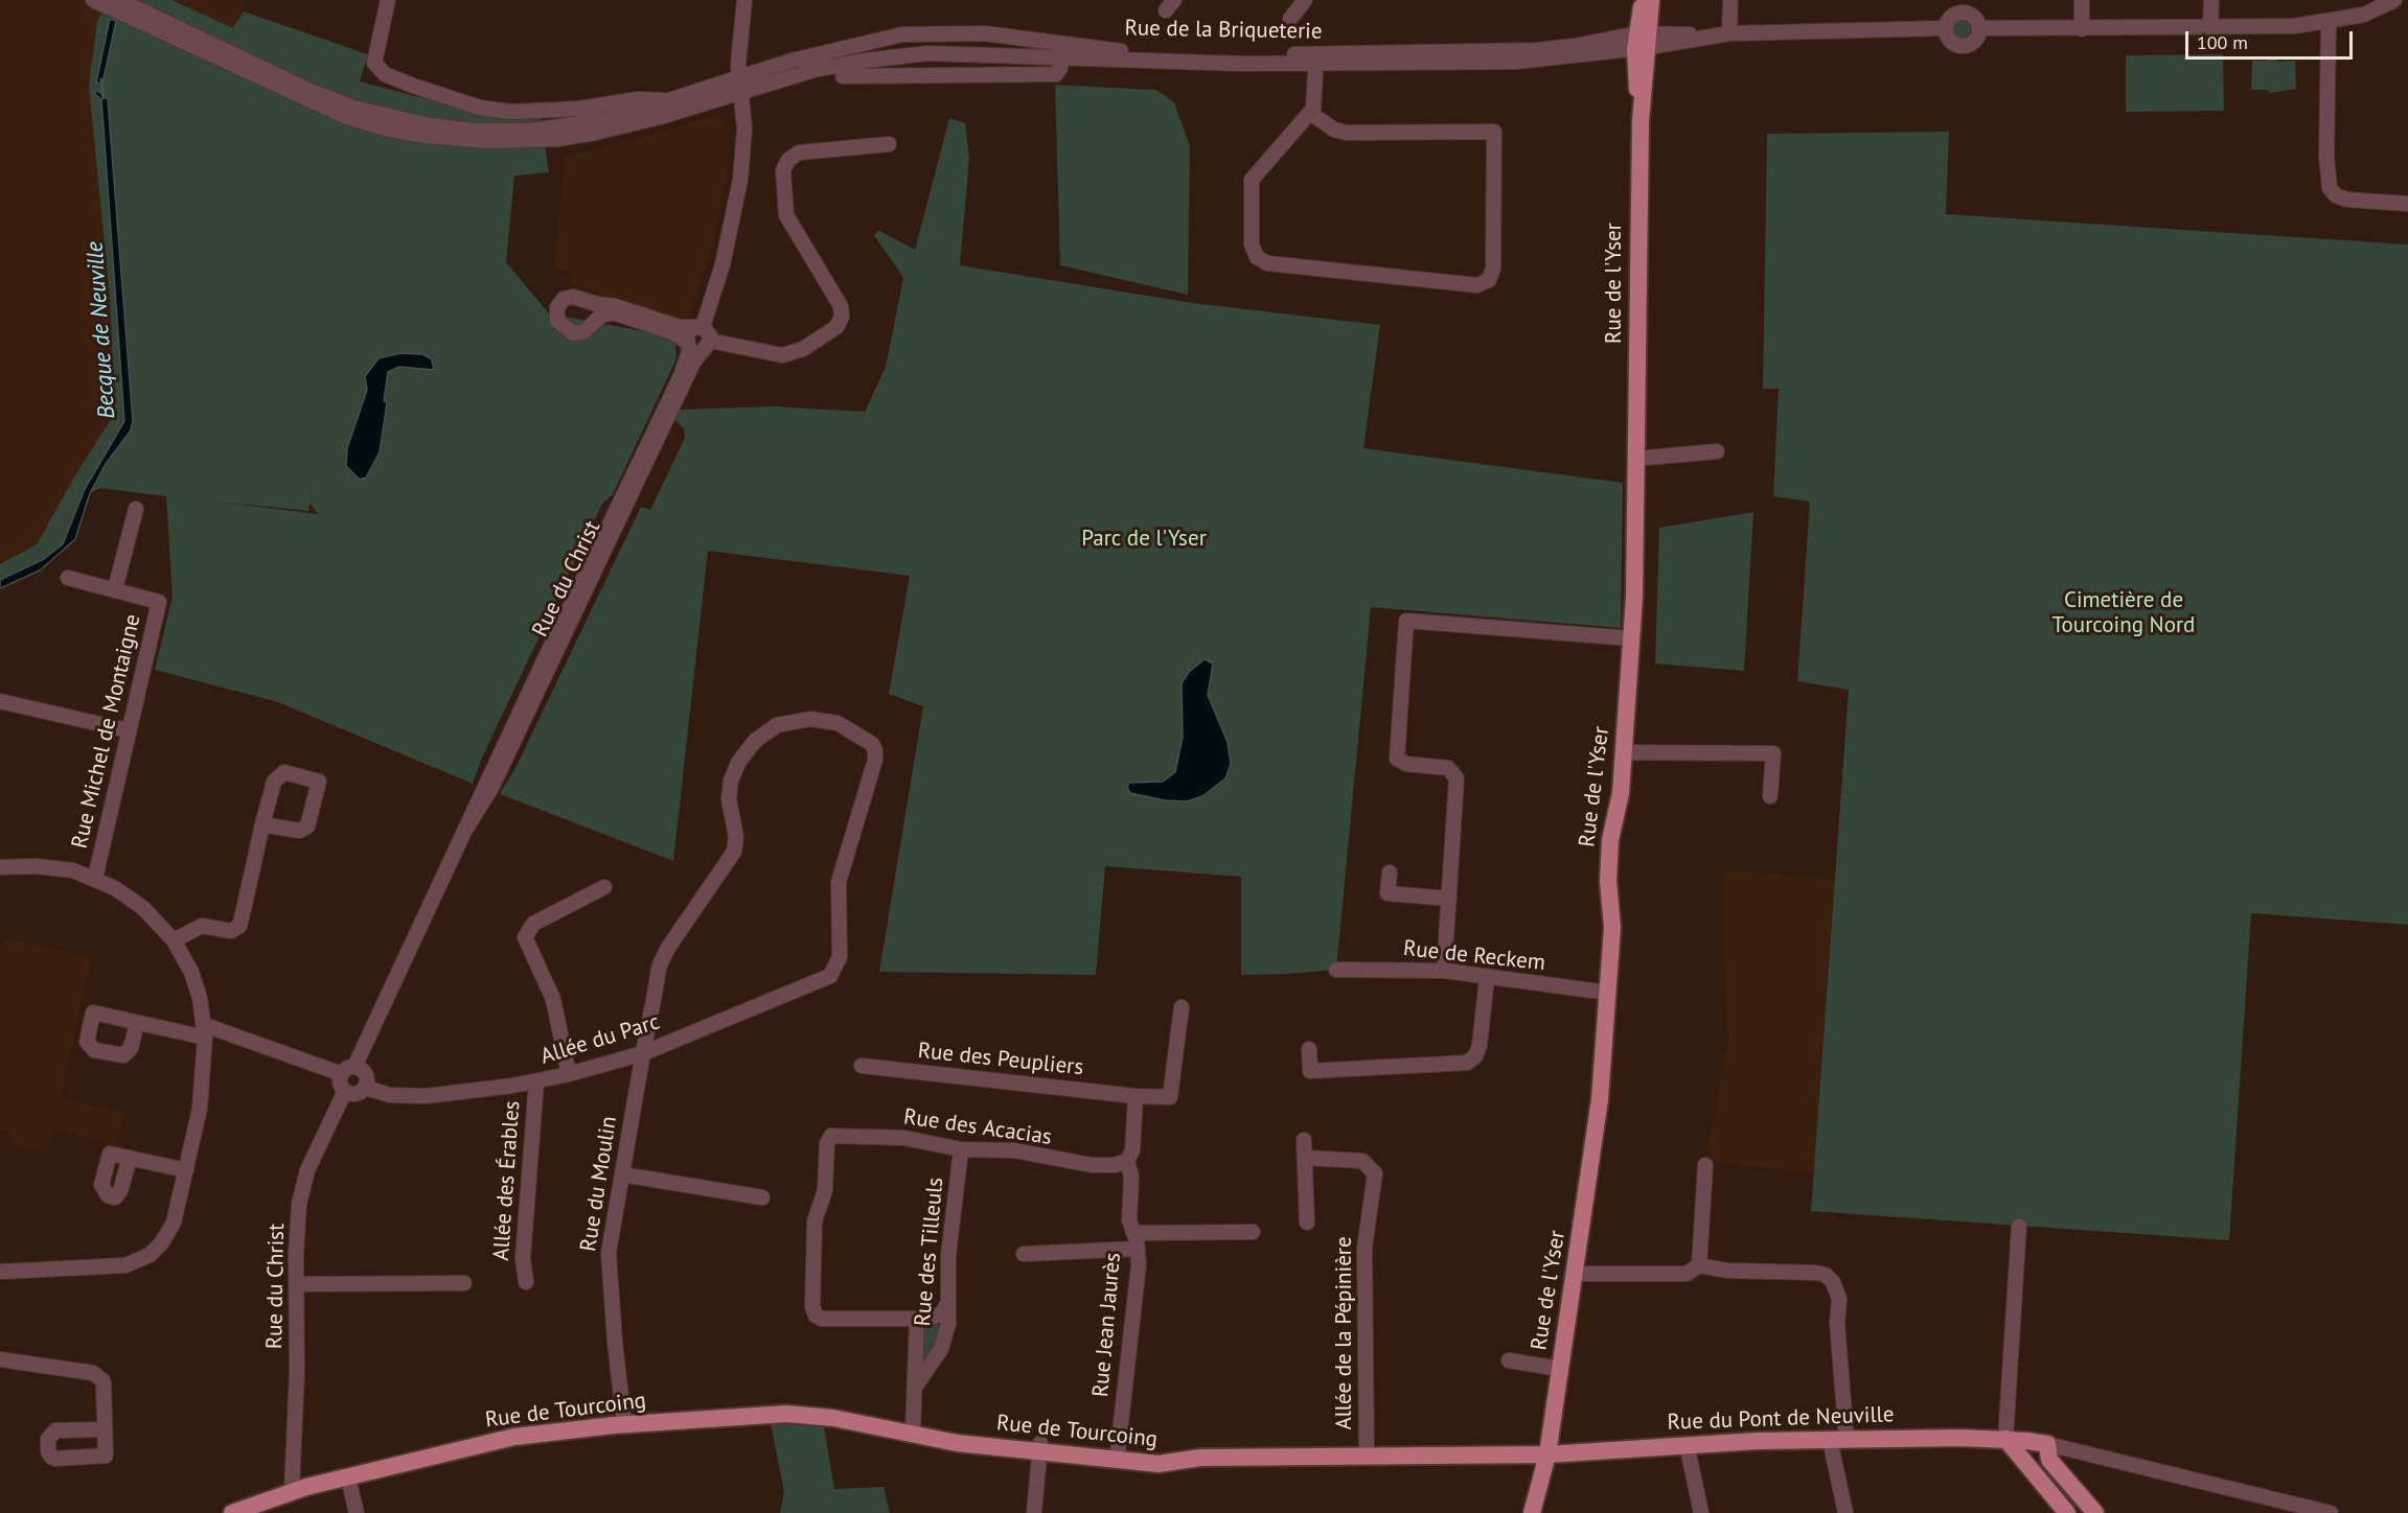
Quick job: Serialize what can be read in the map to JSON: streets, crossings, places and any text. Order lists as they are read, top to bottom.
{
  "streets": {
    "main road": ["Rue de l'Yser", "Rue de Tourcoing", "Rue du Pont de Neuville"],
    "street": [
      "Rue de la Briqueterie",
      "Rue du Christ",
      "Rue Michel de Montaigne",
      "Rue de Reckem",
      "Allée du Parc",
      "Rue des Peupliers",
      "Rue des Acacias",
      "Allée des Érables",
      "Rue du Moulin",
      "Rue des Tilleuls",
      "Rue Jean Jaurès",
      "Allée de la Pépinière"
    ]
  },
  "crossings": [
    ["Rue de la Briqueterie", "Rue de l'Yser"],
    ["Rue de l'Yser", "Rue de Reckem"],
    ["Rue de l'Yser", "Rue du Pont de Neuville"],
    ["Rue du Christ", "Allée du Parc"],
    ["Rue du Christ", "Rue de Tourcoing"],
    ["Allée du Parc", "Allée des Érables"],
    ["Allée du Parc", "Rue du Moulin"],
    ["Rue des Peupliers", "Rue Jean Jaurès"],
    ["Rue des Acacias", "Rue des Tilleuls"],
    ["Rue des Acacias", "Rue Jean Jaurès"],
    ["Rue du Moulin", "Rue de Tourcoing"],
    ["Rue des Tilleuls", "Rue de Tourcoing"],
    ["Rue Jean Jaurès", "Rue de Tourcoing"],
    ["Allée de la Pépinière", "Rue du Pont de Neuville"],
    ["Rue de Tourcoing", "Rue du Pont de Neuville"]
  ],
  "water": ["Becque de Neuville"],
  "parks": ["Parc de l'Yser", "Cimetière de Tourcoing Nord"],
  "scale_bar": "100 m"
}
